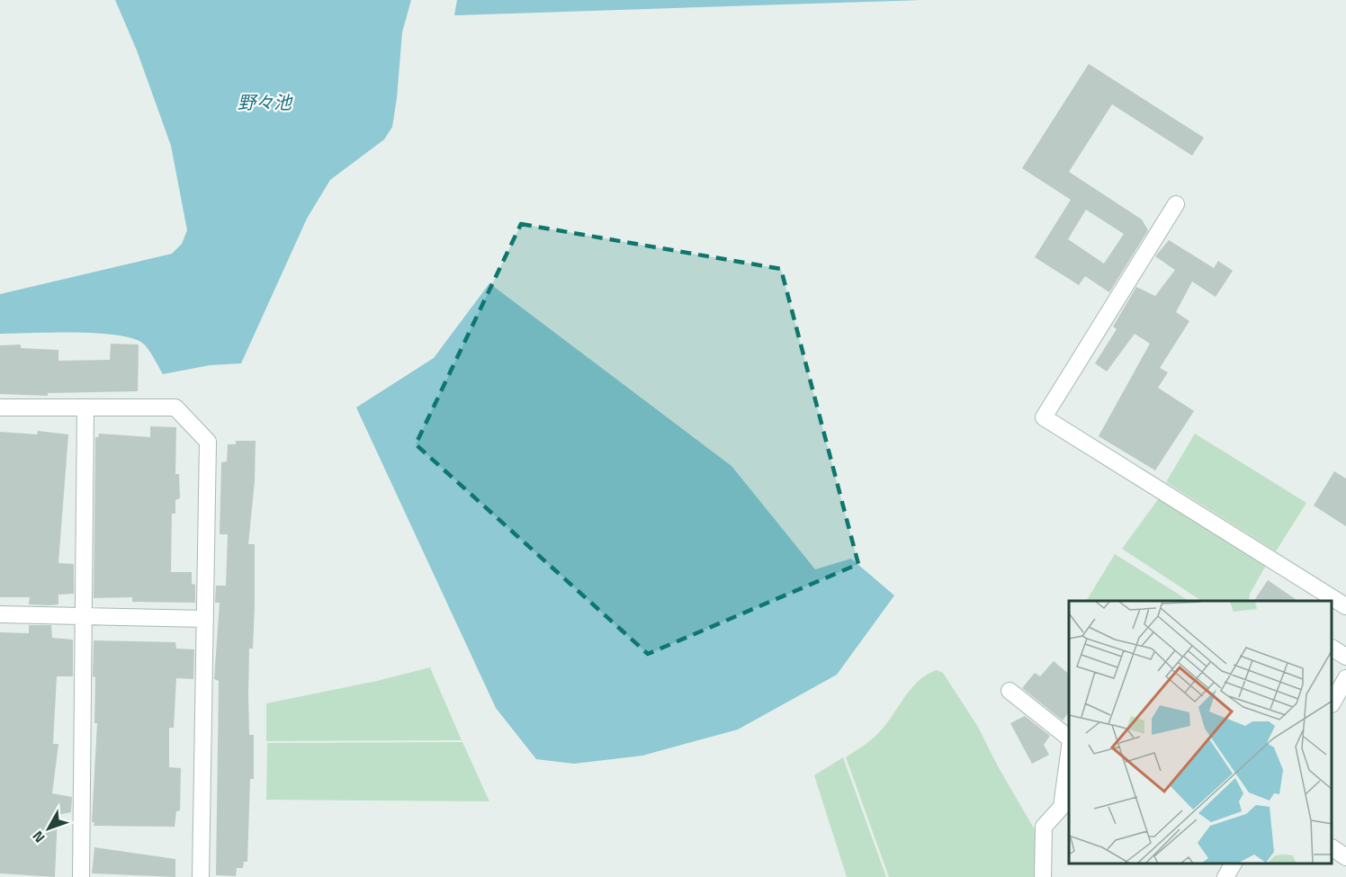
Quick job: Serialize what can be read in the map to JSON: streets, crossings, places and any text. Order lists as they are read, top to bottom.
{
  "water": ["野々池"],
  "north": "bottom left"
}
